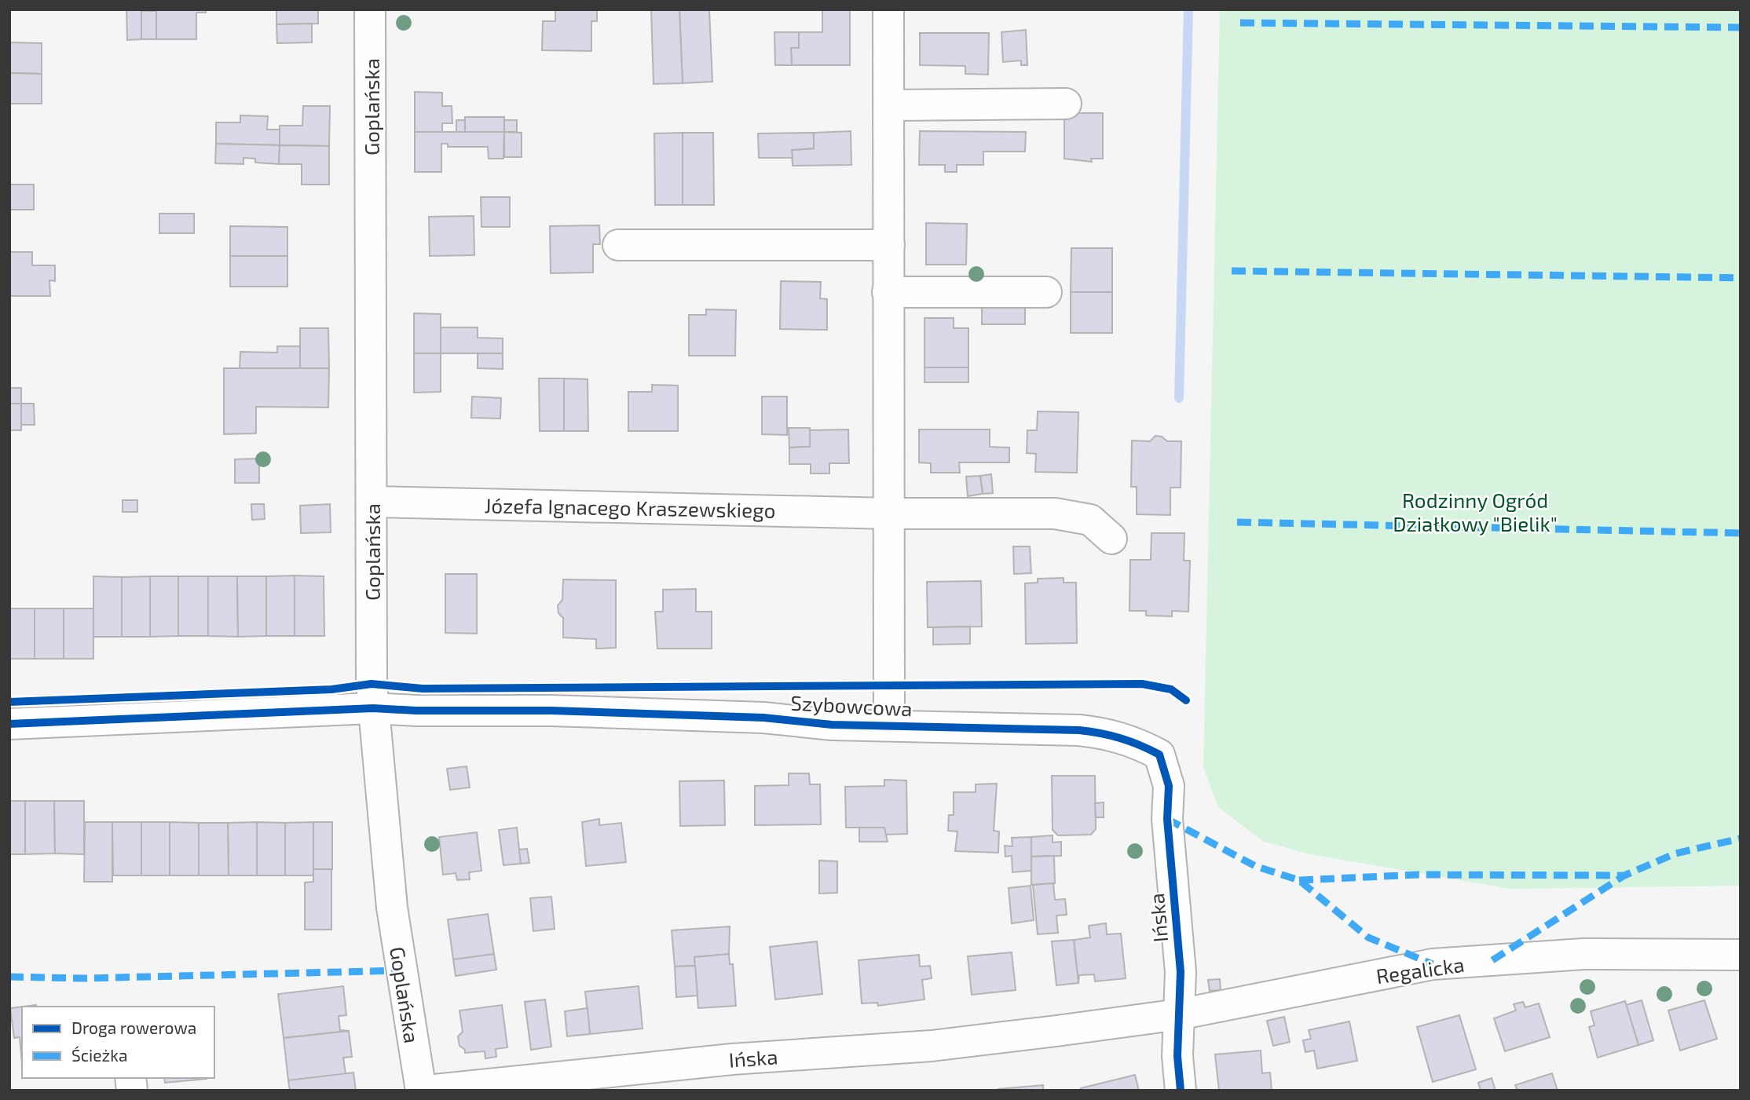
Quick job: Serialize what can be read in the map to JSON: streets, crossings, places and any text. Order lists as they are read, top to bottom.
{
  "streets": {
    "street": [
      "Goplańska",
      "Józefa Ignacego Kraszewskiego",
      "Szybowcowa",
      "Ińska",
      "Regalicka"
    ]
  },
  "crossings": [
    ["Goplańska", "Józefa Ignacego Kraszewskiego"],
    ["Goplańska", "Szybowcowa"],
    ["Szybowcowa", "Ińska"],
    ["Ińska", "Regalicka"]
  ],
  "parks": ["Rodzinny Ogród Działkowy \"Bielik\""],
  "legend": ["Droga rowerowa", "Ścieżka"]
}
